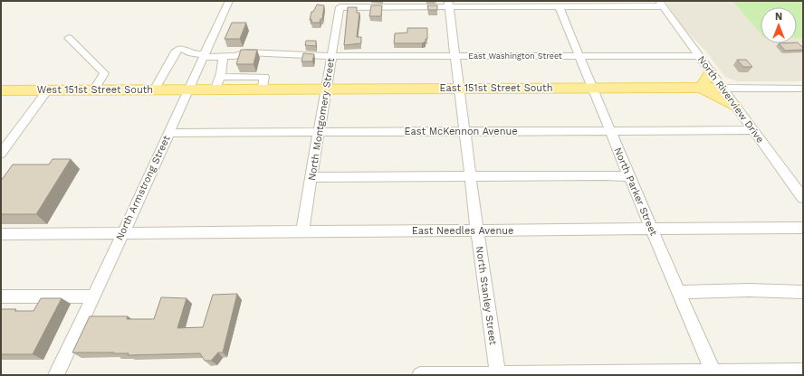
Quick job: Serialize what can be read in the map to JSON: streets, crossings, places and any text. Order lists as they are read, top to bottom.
{
  "streets": {
    "main road": ["East 151st Street South", "West 151st Street South"],
    "street": [
      "East Washington Street",
      "North Riverview Drive",
      "North Montgomery Street",
      "East McKennon Avenue",
      "North Armstrong Street",
      "North Parker Street",
      "East Needles Avenue",
      "North Stanley Street"
    ]
  },
  "crossings": [
    ["East Washington Street", "West 151st Street South"],
    ["East Washington Street", "North Riverview Drive"],
    ["East Washington Street", "North Montgomery Street"],
    ["East Washington Street", "North Armstrong Street"],
    ["East Washington Street", "North Parker Street"],
    ["East Washington Street", "North Stanley Street"],
    ["East 151st Street South", "West 151st Street South"],
    ["East 151st Street South", "North Riverview Drive"],
    ["East 151st Street South", "North Montgomery Street"],
    ["East 151st Street South", "North Armstrong Street"],
    ["East 151st Street South", "North Parker Street"],
    ["East 151st Street South", "North Stanley Street"],
    ["West 151st Street South", "North Armstrong Street"],
    ["North Riverview Drive", "East McKennon Avenue"],
    ["North Montgomery Street", "East McKennon Avenue"],
    ["North Montgomery Street", "East Needles Avenue"],
    ["North Montgomery Street", "North Stanley Street"],
    ["East McKennon Avenue", "North Armstrong Street"],
    ["East McKennon Avenue", "North Parker Street"],
    ["East McKennon Avenue", "North Stanley Street"],
    ["North Armstrong Street", "East Needles Avenue"],
    ["North Parker Street", "East Needles Avenue"],
    ["East Needles Avenue", "North Stanley Street"]
  ],
  "north": "top"
}
